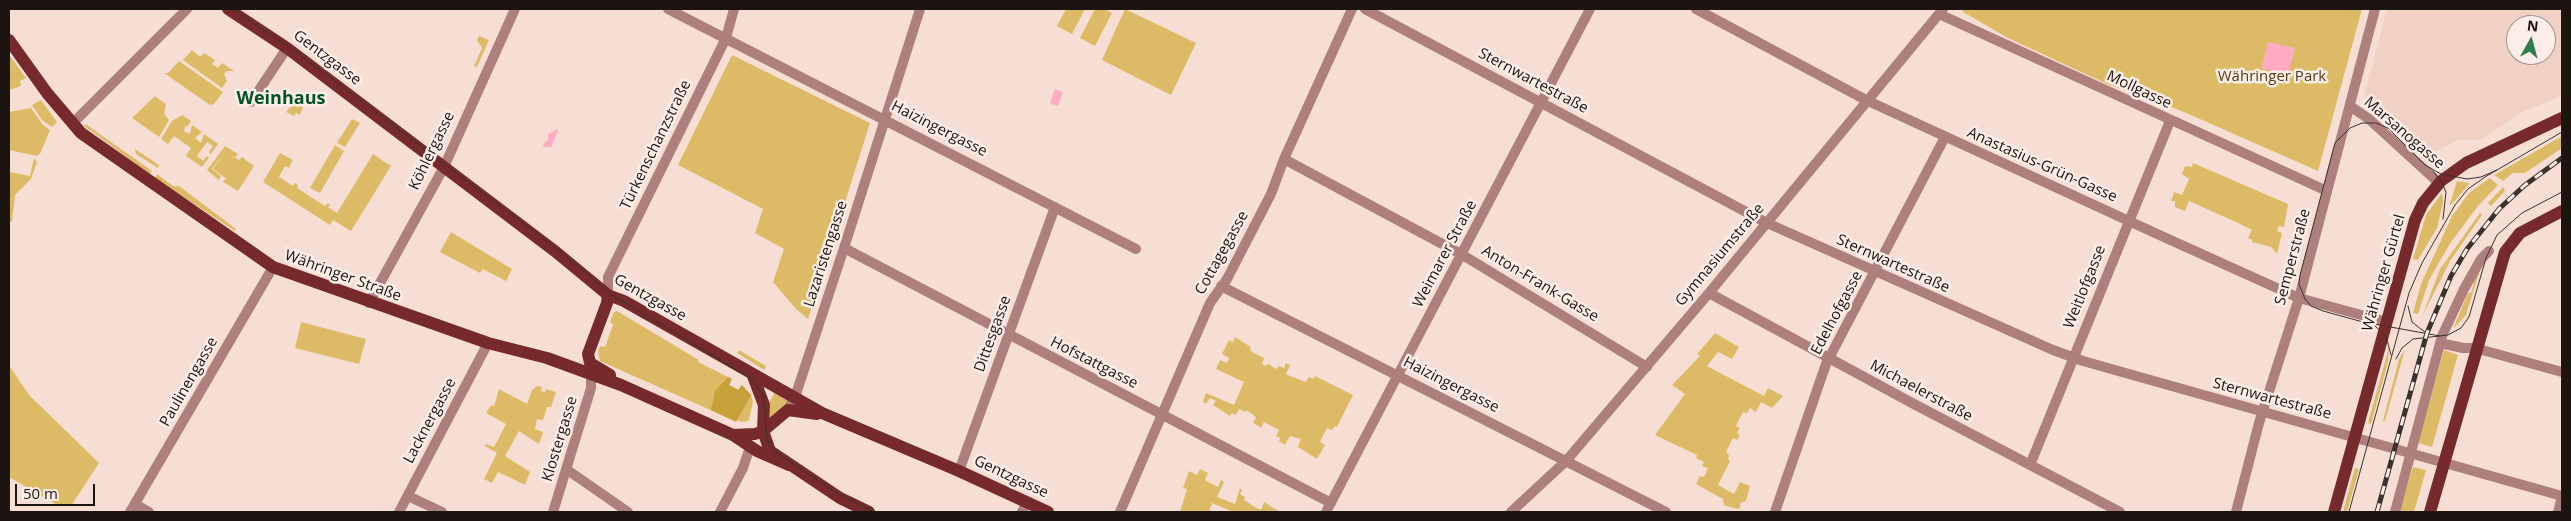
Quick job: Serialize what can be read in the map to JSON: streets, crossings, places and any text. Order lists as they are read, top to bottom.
{
  "streets": {
    "main road": ["Gentzgasse", "Währinger Gürtel", "Währinger Straße"],
    "street": [
      "Sternwartestraße",
      "Mollgasse",
      "Haizingergasse",
      "Marsanogasse",
      "Türkenschanzstraße",
      "Köhlergasse",
      "Anastasius-Grün-Gasse",
      "Cottagegasse",
      "Lazaristengasse",
      "Weimarer Straße",
      "Gymnasiumstraße",
      "Semperstraße",
      "Anton-Frank-Gasse",
      "Weitlofgasse",
      "Edelhofgasse",
      "Dittesgasse",
      "Hofstattgasse",
      "Paulinengasse",
      "Michaelerstraße",
      "Lacknergasse",
      "Klostergasse"
    ]
  },
  "crossings": [
    ["Gentzgasse", "Türkenschanzstraße"],
    ["Gentzgasse", "Köhlergasse"],
    ["Gentzgasse", "Lazaristengasse"],
    ["Gentzgasse", "Dittesgasse"],
    ["Sternwartestraße", "Weimarer Straße"],
    ["Sternwartestraße", "Gymnasiumstraße"],
    ["Sternwartestraße", "Semperstraße"],
    ["Sternwartestraße", "Währinger Gürtel"],
    ["Sternwartestraße", "Weitlofgasse"],
    ["Sternwartestraße", "Edelhofgasse"],
    ["Mollgasse", "Gymnasiumstraße"],
    ["Mollgasse", "Semperstraße"],
    ["Mollgasse", "Weitlofgasse"],
    ["Haizingergasse", "Türkenschanzstraße"],
    ["Haizingergasse", "Cottagegasse"],
    ["Haizingergasse", "Lazaristengasse"],
    ["Haizingergasse", "Weimarer Straße"],
    ["Haizingergasse", "Gymnasiumstraße"],
    ["Haizingergasse", "Dittesgasse"],
    ["Marsanogasse", "Semperstraße"],
    ["Marsanogasse", "Währinger Gürtel"],
    ["Köhlergasse", "Währinger Straße"],
    ["Anastasius-Grün-Gasse", "Gymnasiumstraße"],
    ["Anastasius-Grün-Gasse", "Semperstraße"],
    ["Anastasius-Grün-Gasse", "Währinger Gürtel"],
    ["Anastasius-Grün-Gasse", "Weitlofgasse"],
    ["Anastasius-Grün-Gasse", "Edelhofgasse"],
    ["Cottagegasse", "Anton-Frank-Gasse"],
    ["Cottagegasse", "Hofstattgasse"],
    ["Lazaristengasse", "Hofstattgasse"],
    ["Weimarer Straße", "Anton-Frank-Gasse"],
    ["Weimarer Straße", "Hofstattgasse"],
    ["Gymnasiumstraße", "Anton-Frank-Gasse"],
    ["Gymnasiumstraße", "Michaelerstraße"],
    ["Währinger Straße", "Paulinengasse"],
    ["Währinger Straße", "Lacknergasse"],
    ["Währinger Straße", "Klostergasse"],
    ["Weitlofgasse", "Michaelerstraße"],
    ["Edelhofgasse", "Michaelerstraße"],
    ["Dittesgasse", "Hofstattgasse"]
  ],
  "districts": ["Weinhaus"],
  "parks": ["Währinger Park"],
  "scale_bar": "50 m",
  "north": "top"
}
